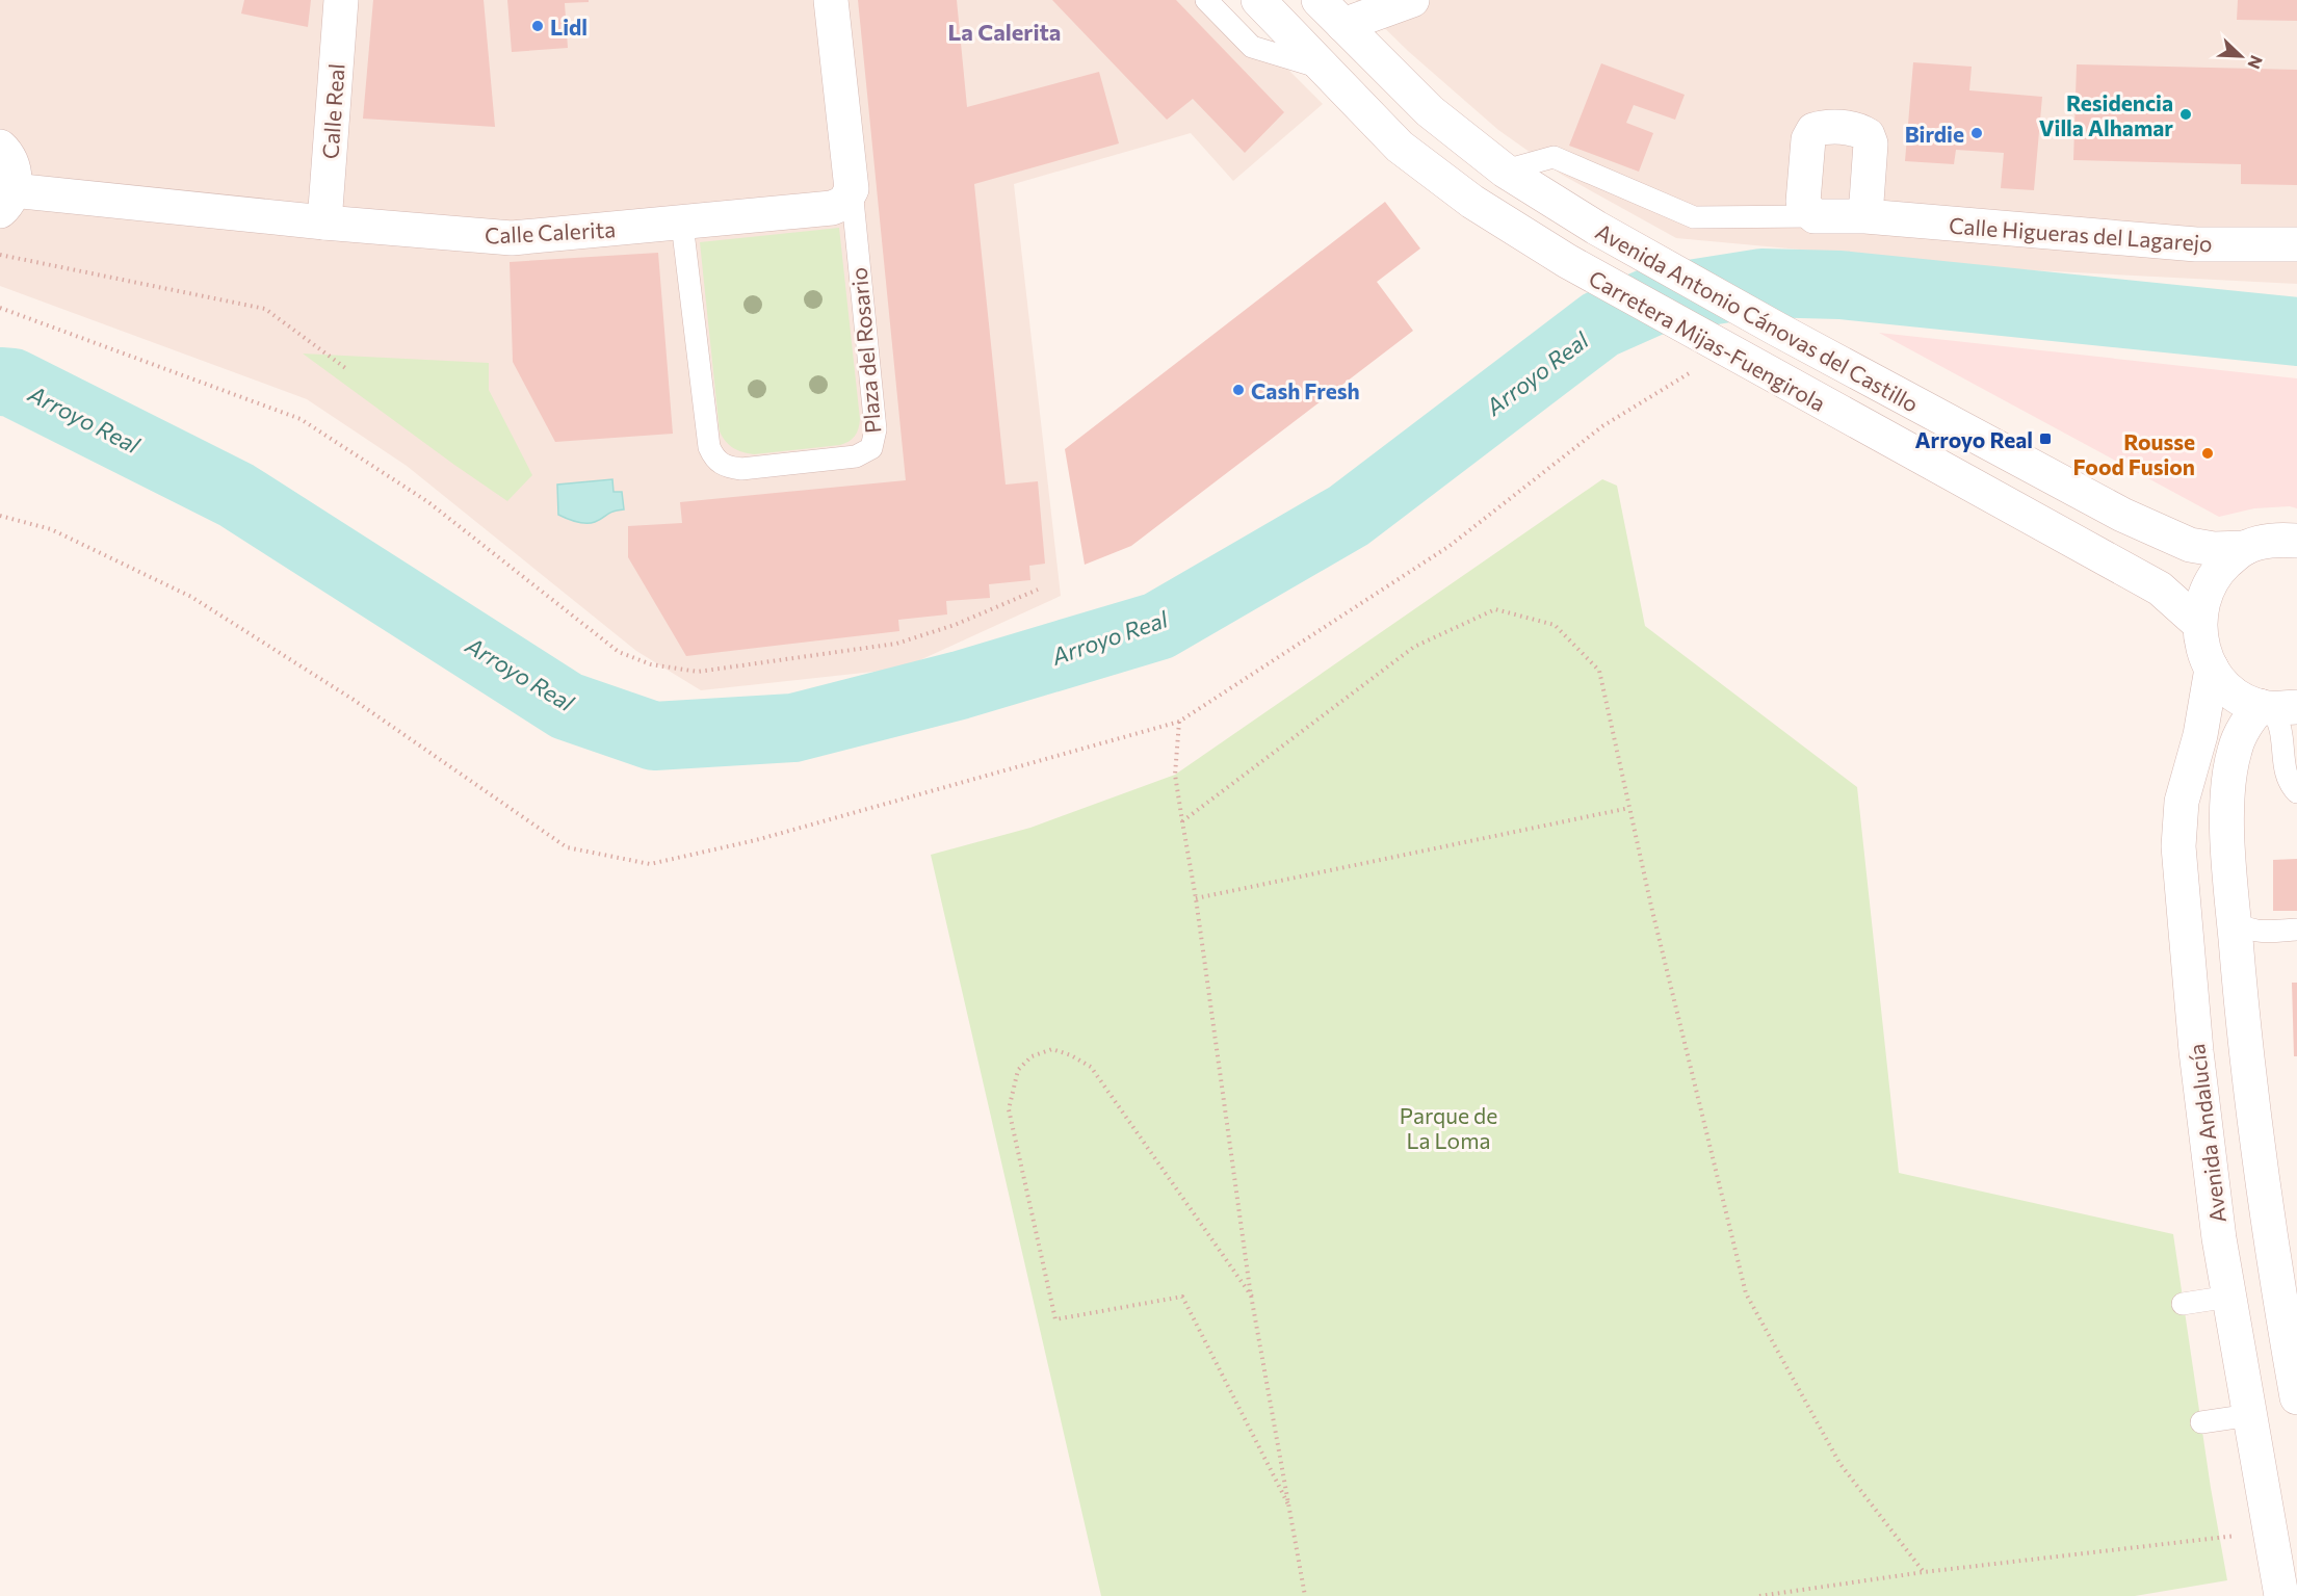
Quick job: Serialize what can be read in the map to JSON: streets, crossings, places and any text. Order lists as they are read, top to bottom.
{
  "streets": {
    "street": [
      "Calle Real",
      "Calle Calerita",
      "Calle Higueras del Lagarejo",
      "Avenida Antonio Cánovas del Castillo",
      "Carretera Mijas-Fuengirola",
      "Avenida Andalucía"
    ],
    "lane": ["Plaza del Rosario"]
  },
  "crossings": [
    ["Calle Real", "Calle Calerita"],
    ["Calle Calerita", "Plaza del Rosario"]
  ],
  "districts": ["La Calerita"],
  "water": ["Arroyo Real"],
  "parks": ["Parque de La Loma"],
  "places": {
    "other": [
      "Lidl",
      "Residencia Villa Alhamar",
      "Birdie",
      "Cash Fresh",
      "Rousse Food Fusion"
    ],
    "transit": ["Arroyo Real"]
  },
  "north": "bottom right"
}
